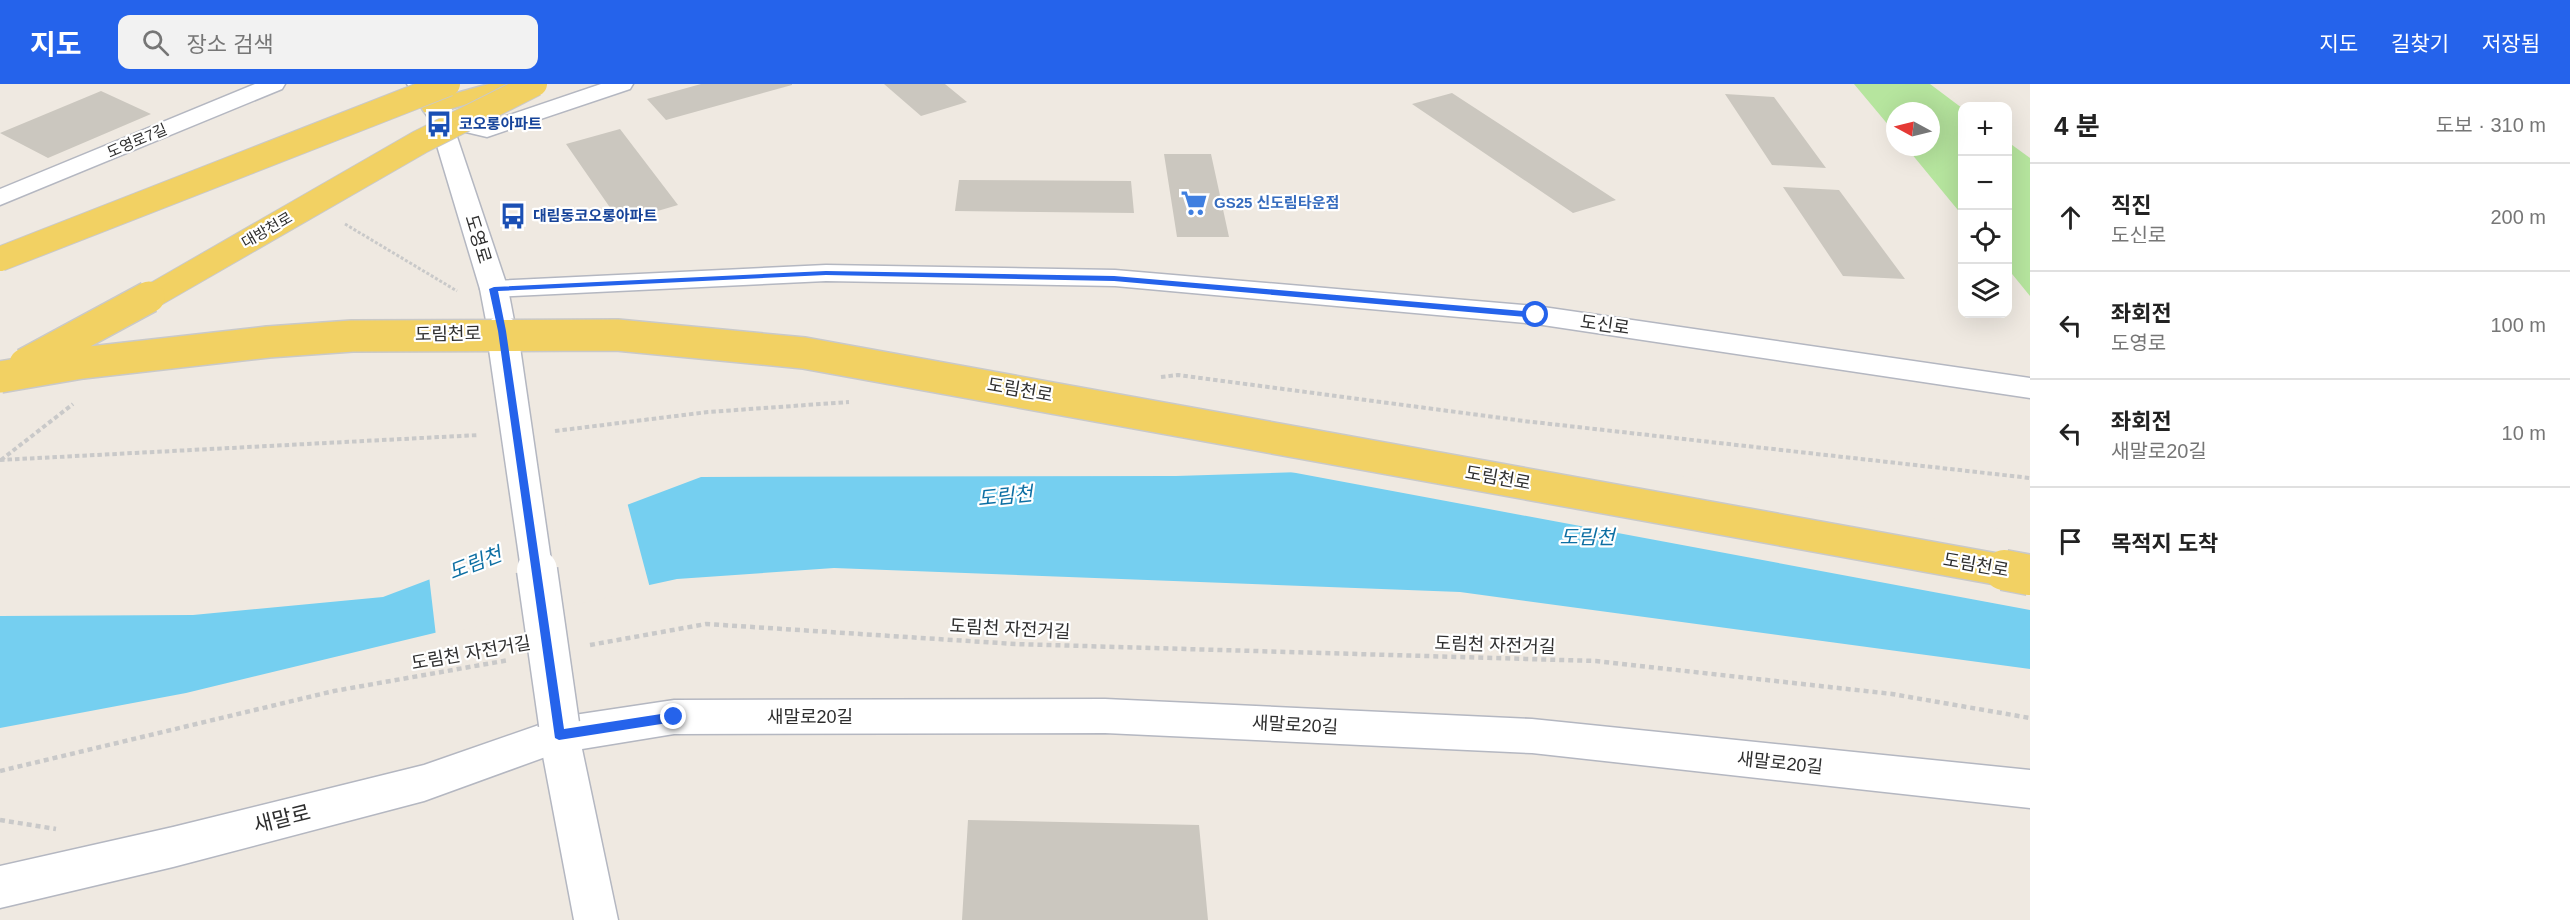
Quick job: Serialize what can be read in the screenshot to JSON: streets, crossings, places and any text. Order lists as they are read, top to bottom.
{
  "streets": {
    "main road": ["대방천로", "도림천로"],
    "street": [
      "도영로7길",
      "도영로",
      "도신로",
      "새말로20길",
      "새말로"
    ],
    "path": ["도림천 자전거길"]
  },
  "crossings": [
    ["대방천로", "도림천로"],
    ["도영로", "도신로"],
    ["도영로", "새말로20길"],
    ["도영로", "새말로"],
    ["새말로20길", "새말로"]
  ],
  "water": ["도림천"],
  "places": {
    "bus stop": ["코오롱아파트", "대림동코오롱아파트"],
    "supermarket": ["GS25 신도림타운점"]
  },
  "north": "left",
  "page": {
    "header": "지도",
    "search": "장소 검색",
    "nav": ["지도", "길찾기", "저장됨"],
    "heading": ["4 분", "도보 · 310 m"],
    "map_buttons": ["+", "−"],
    "list": [
      ["직진", "도신로", "200 m"],
      ["좌회전", "도영로", "100 m"],
      ["좌회전", "새말로20길", "10 m"],
      "목적지 도착"
    ]
  }
}
